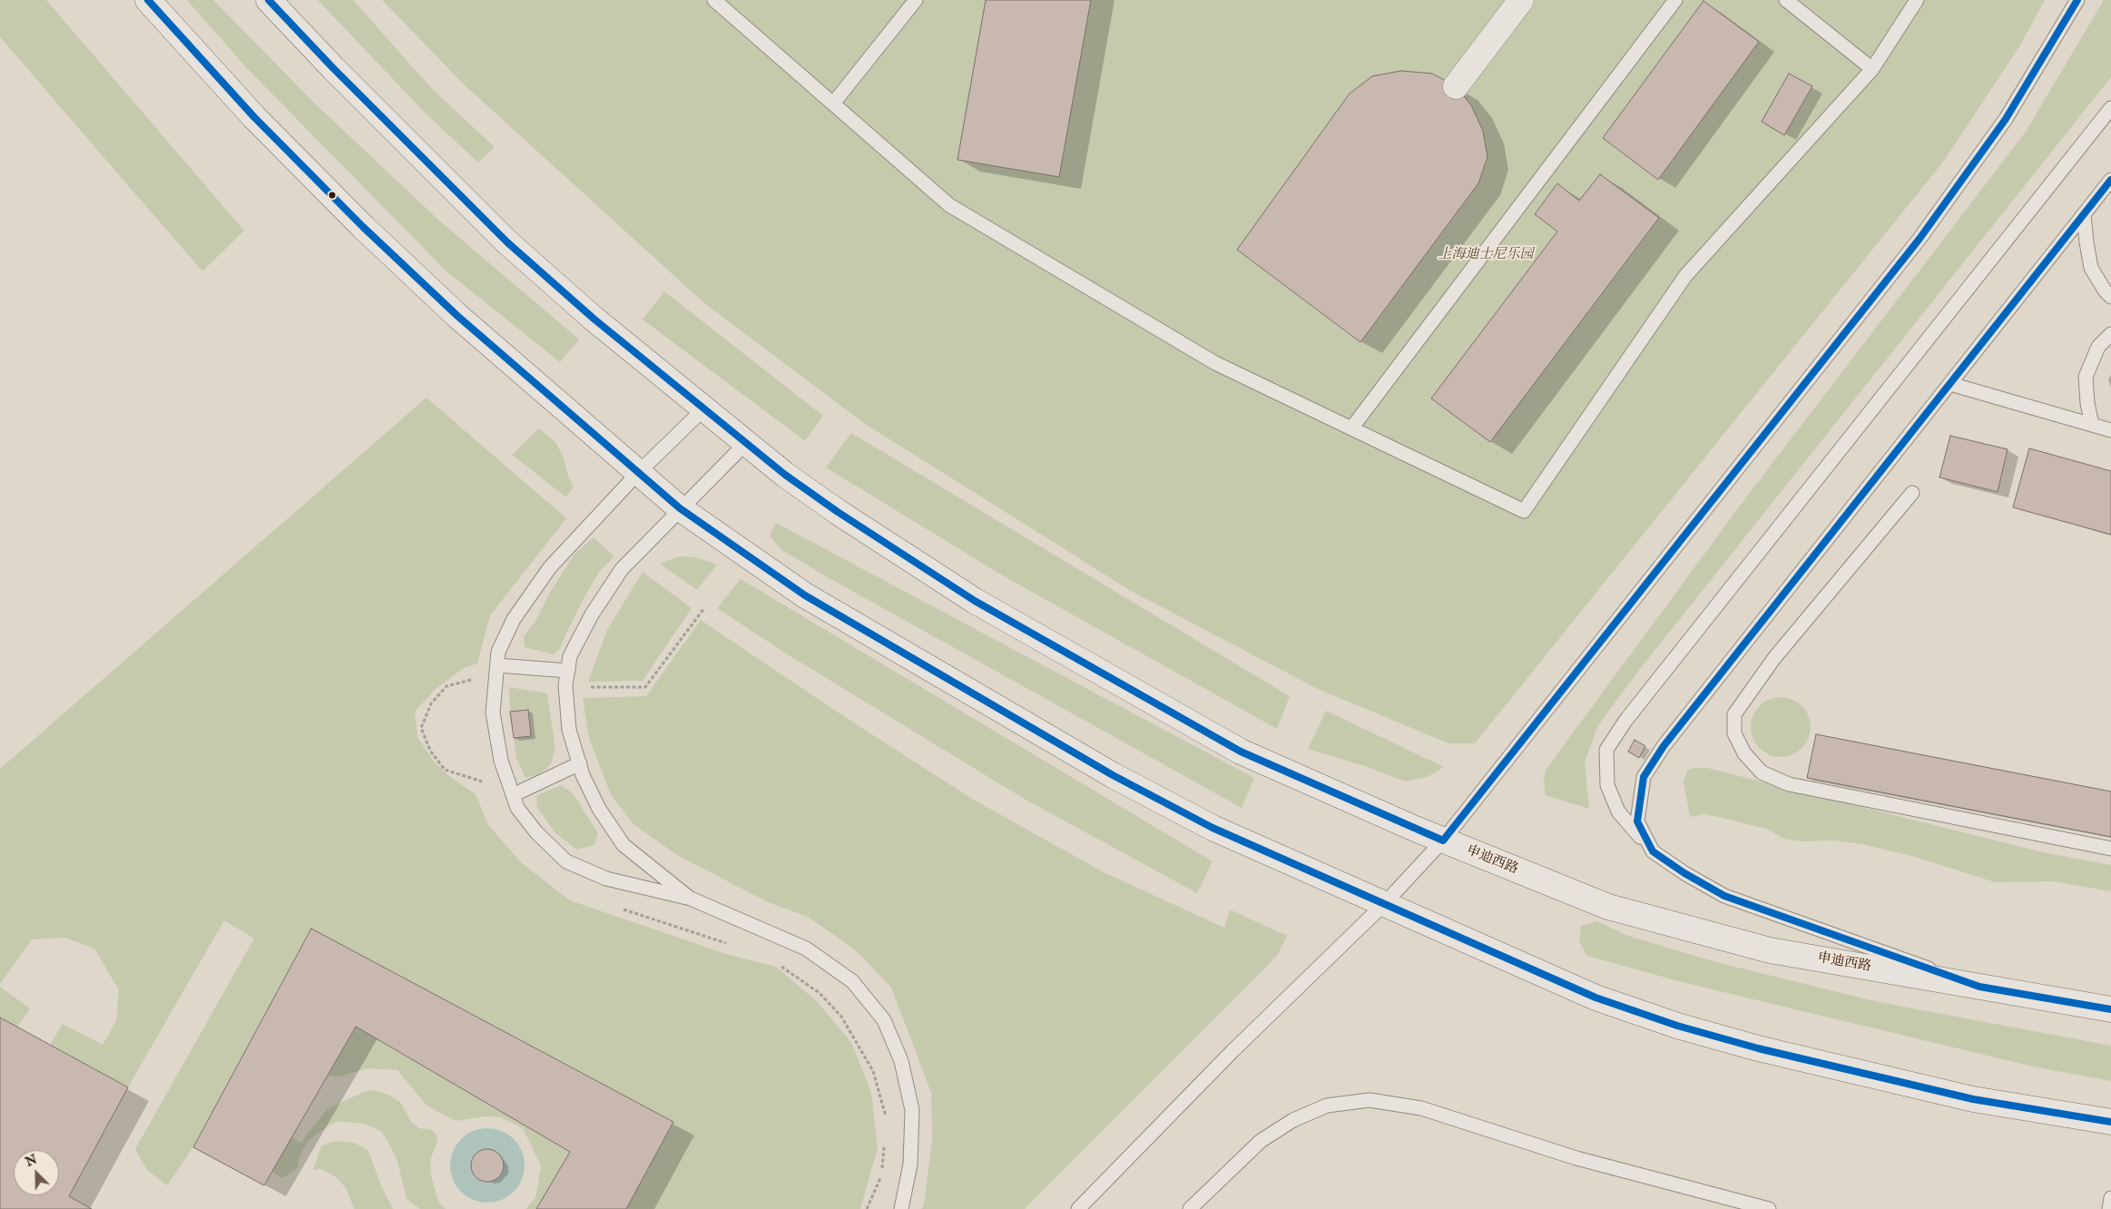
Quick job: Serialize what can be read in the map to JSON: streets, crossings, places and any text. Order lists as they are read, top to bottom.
{
  "streets": {
    "street": ["申迪西路"]
  },
  "parks": ["上海迪士尼乐园"],
  "north": "top left"
}
